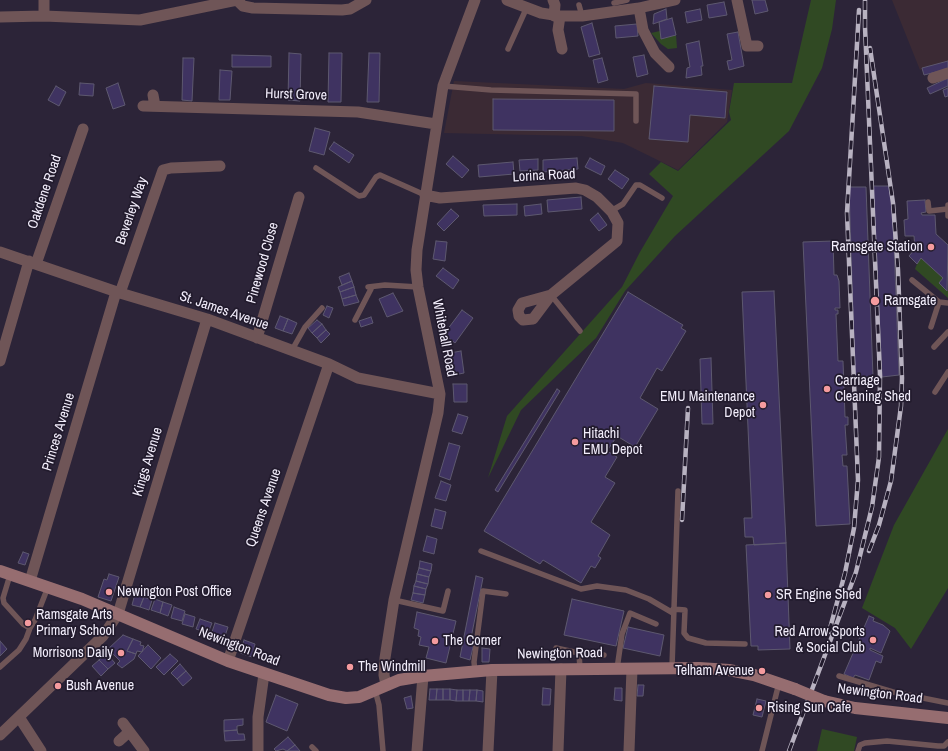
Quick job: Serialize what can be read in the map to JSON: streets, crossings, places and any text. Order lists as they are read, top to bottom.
{
  "streets": {
    "main road": ["Newington Road"],
    "street": [
      "Hurst Grove",
      "Lorina Road",
      "Oakdene Road",
      "Beverley Way",
      "Pinewood Close",
      "St. James Avenue",
      "Whitehall Road",
      "Princes Avenue",
      "Kings Avenue",
      "Queens Avenue"
    ]
  },
  "crossings": [
    ["Hurst Grove", "Whitehall Road"],
    ["Lorina Road", "Whitehall Road"],
    ["Oakdene Road", "St. James Avenue"],
    ["Beverley Way", "St. James Avenue"],
    ["Beverley Way", "Princes Avenue"],
    ["Pinewood Close", "St. James Avenue"],
    ["St. James Avenue", "Whitehall Road"],
    ["St. James Avenue", "Princes Avenue"],
    ["St. James Avenue", "Kings Avenue"],
    ["St. James Avenue", "Queens Avenue"],
    ["Whitehall Road", "Newington Road"],
    ["Princes Avenue", "Newington Road"],
    ["Kings Avenue", "Newington Road"],
    ["Queens Avenue", "Newington Road"]
  ],
  "places": [
    "Ramsgate Station",
    "Ramsgate",
    "Carriage Cleaning Shed",
    "EMU Maintenance Depot",
    "Hitachi EMU Depot",
    "Newington Post Office",
    "SR Engine Shed",
    "Ramsgate Arts Primary School",
    "Red Arrow Sports & Social Club",
    "The Corner",
    "Morrisons Daily",
    "The Windmill",
    "Telham Avenue",
    "Bush Avenue",
    "Rising Sun Cafe"
  ]
}
